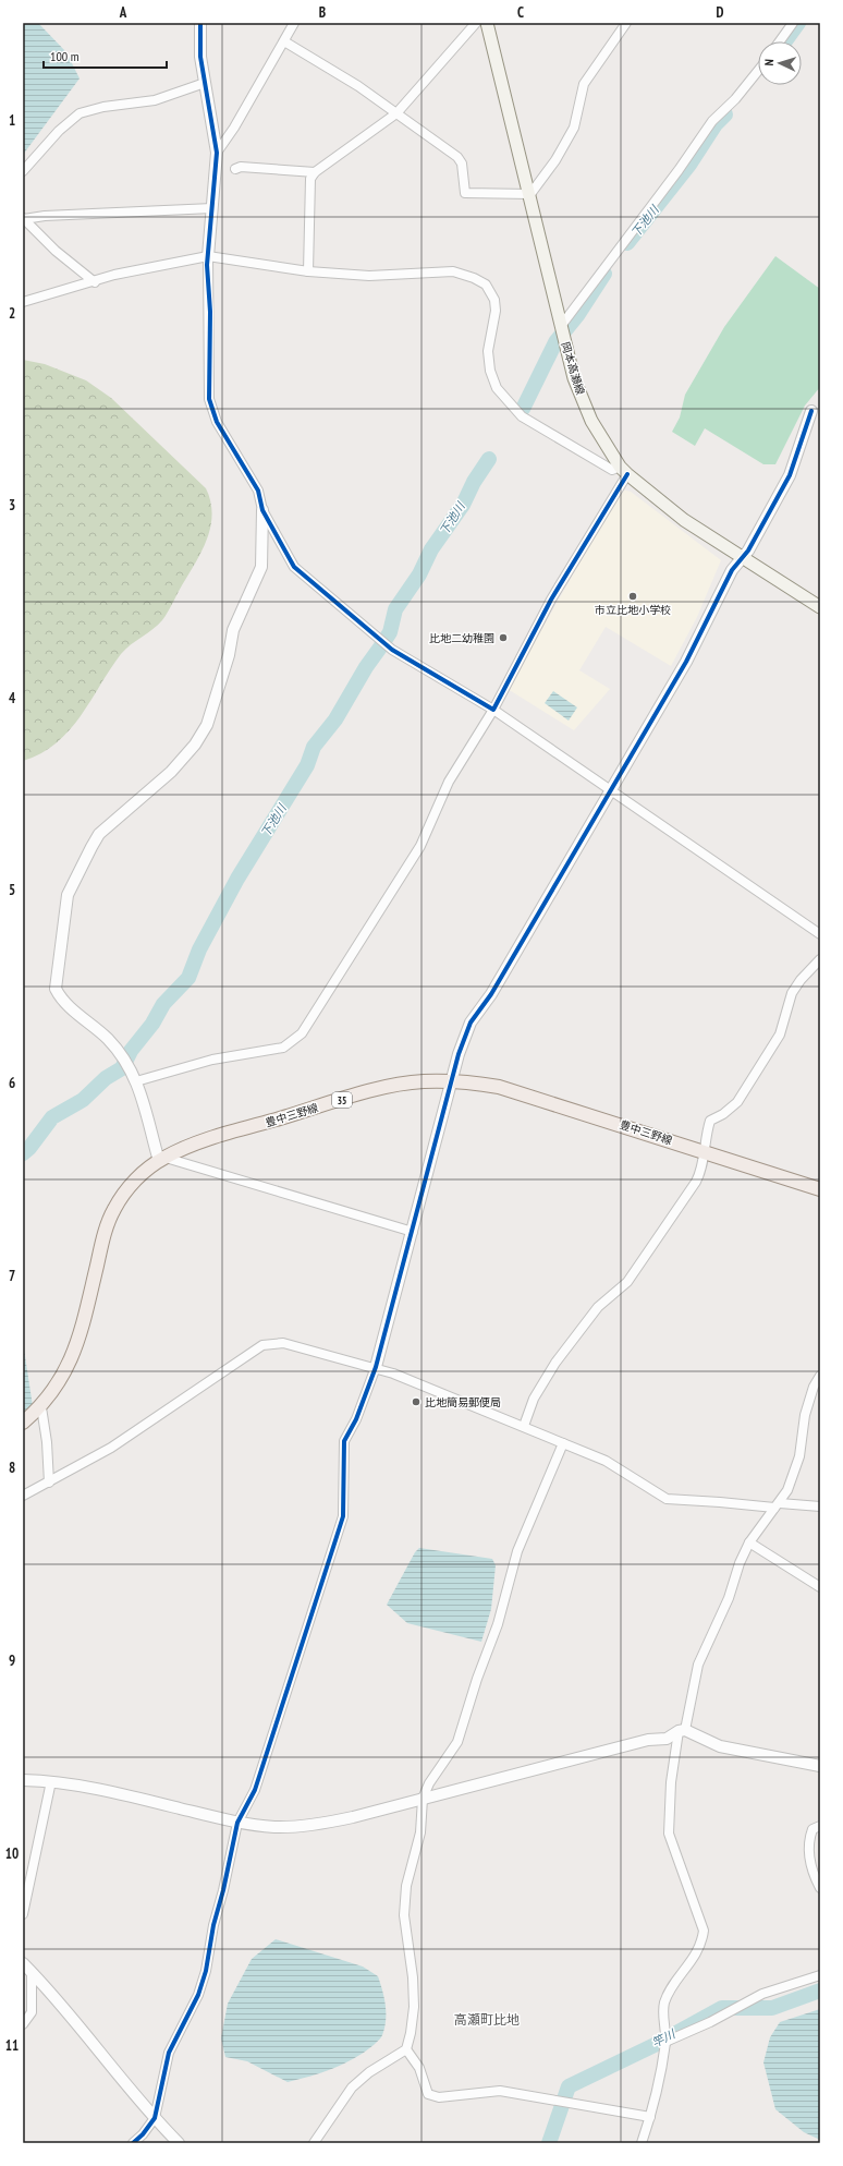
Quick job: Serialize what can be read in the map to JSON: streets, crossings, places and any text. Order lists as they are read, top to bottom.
{
  "streets": {
    "main road": ["岡本高瀬線", "35", "豊中三野線"]
  },
  "districts": ["高瀬町比地"],
  "water": ["下池川", "竿川"],
  "places": ["市立比地小学校", "比地二幼稚園", "比地簡易郵便局"],
  "scale_bar": "100 m",
  "north": "left",
  "grid": {
    "columns": [
      "A",
      "B",
      "C",
      "D"
    ],
    "rows": [
      "1",
      "2",
      "3",
      "4",
      "5",
      "6",
      "7",
      "8",
      "9",
      "10",
      "11"
    ]
  }
}
